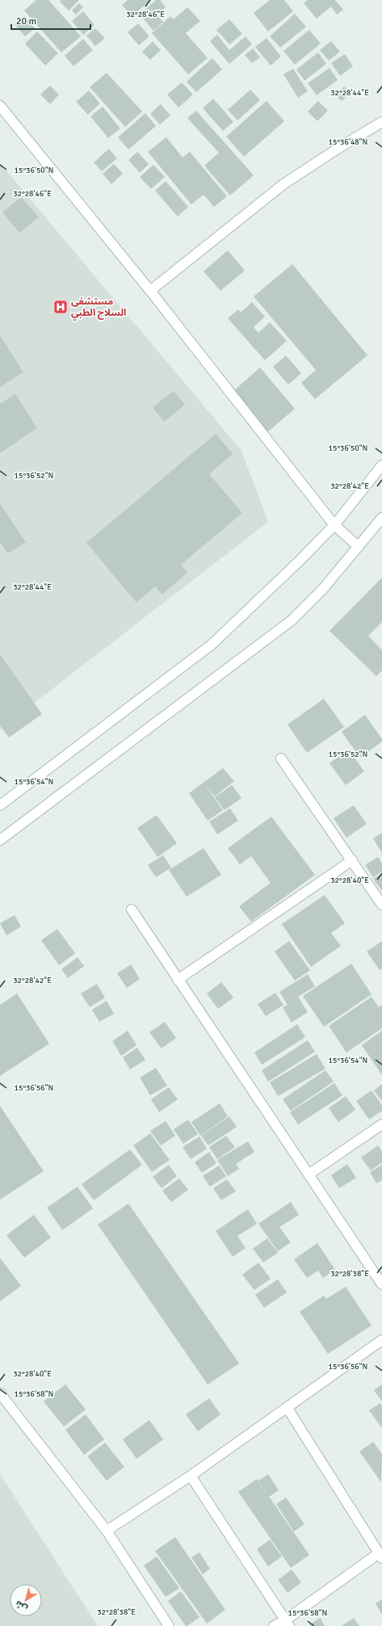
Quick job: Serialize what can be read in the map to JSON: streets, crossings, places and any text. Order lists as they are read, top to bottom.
{
  "places": {
    "hospital": ["مستشفى السلاح الطبي"]
  },
  "scale_bar": "20 m",
  "north": "bottom left",
  "coordinates": [
    "32°28'46\"E",
    "32°28'44\"E",
    "15°36'48\"N",
    "15°36'50\"N",
    "15°36'52\"N",
    "32°28'42\"E",
    "15°36'54\"N",
    "32°28'40\"E",
    "15°36'56\"N",
    "32°28'38\"E",
    "15°36'58\"N"
  ]
}
